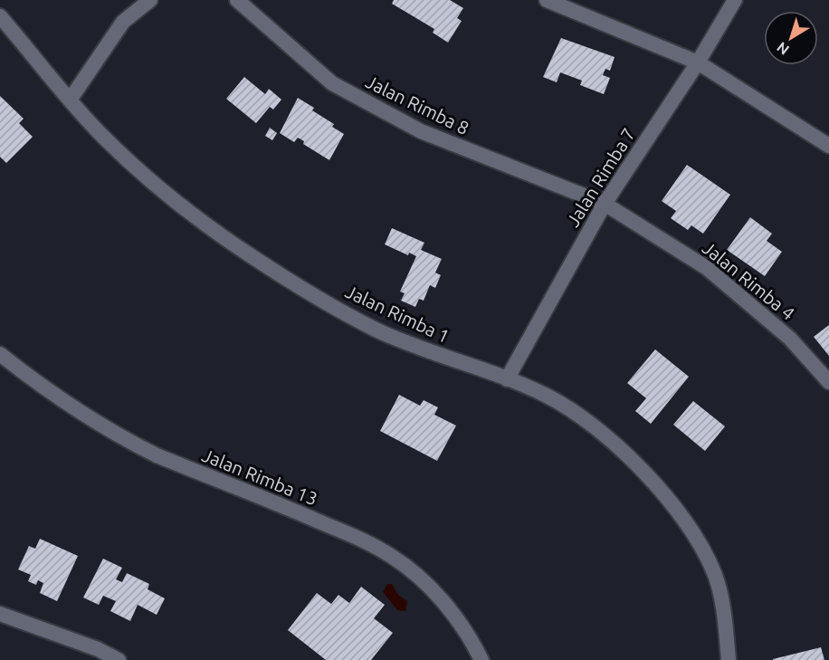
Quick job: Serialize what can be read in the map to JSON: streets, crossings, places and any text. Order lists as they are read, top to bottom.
{
  "streets": {
    "street": [
      "Jalan Rimba 8",
      "Jalan Rimba 7",
      "Jalan Rimba 4",
      "Jalan Rimba 1",
      "Jalan Rimba 13"
    ]
  },
  "crossings": [
    ["Jalan Rimba 8", "Jalan Rimba 7"],
    ["Jalan Rimba 8", "Jalan Rimba 4"],
    ["Jalan Rimba 7", "Jalan Rimba 4"],
    ["Jalan Rimba 7", "Jalan Rimba 1"]
  ],
  "north": "bottom left"
}
